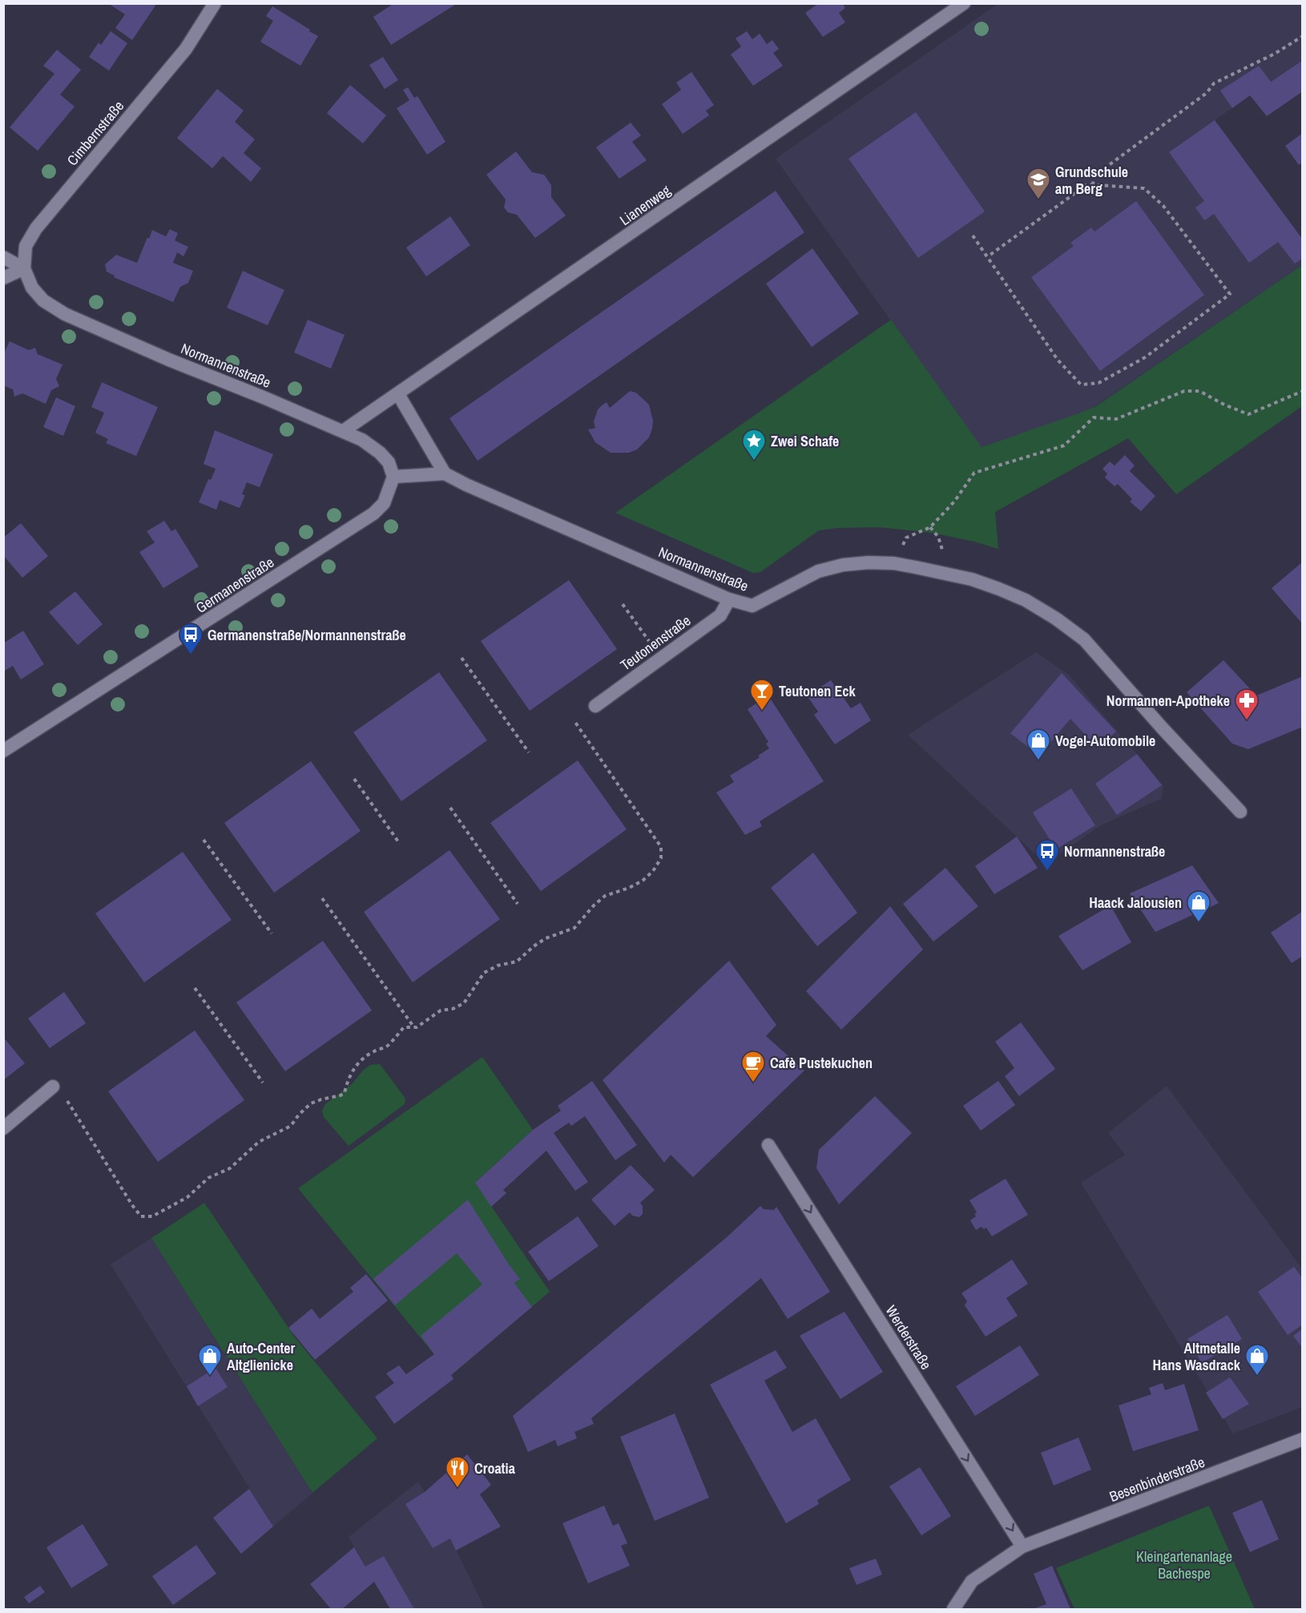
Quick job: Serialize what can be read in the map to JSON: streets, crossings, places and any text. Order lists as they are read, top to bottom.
{
  "streets": {
    "street": [
      "Cimbernstraße",
      "Lianenweg",
      "Normannenstraße",
      "Germanenstraße",
      "Teutonenstraße",
      "Werderstraße",
      "Besenbinderstraße"
    ]
  },
  "crossings": [
    ["Cimbernstraße", "Normannenstraße"],
    ["Lianenweg", "Normannenstraße"],
    ["Normannenstraße", "Germanenstraße"],
    ["Normannenstraße", "Teutonenstraße"],
    ["Werderstraße", "Besenbinderstraße"]
  ],
  "one_way": ["Werderstraße"],
  "parks": ["Kleingartenanlage Bachespe"],
  "places": {
    "school or university": ["Grundschule am Berg"],
    "place": ["Zwei Schafe"],
    "bus stop": ["Germanenstraße/Normannenstraße", "Normannenstraße"],
    "bar": ["Teutonen Eck"],
    "pharmacy": ["Normannen-Apotheke"],
    "shop": [
      "Vogel-Automobile",
      "Haack Jalousien",
      "Auto-Center Altglienicke",
      "Altmetalle Hans Wasdrack"
    ],
    "cafe": ["Cafè Pustekuchen"],
    "restaurant": ["Croatia"]
  }
}
